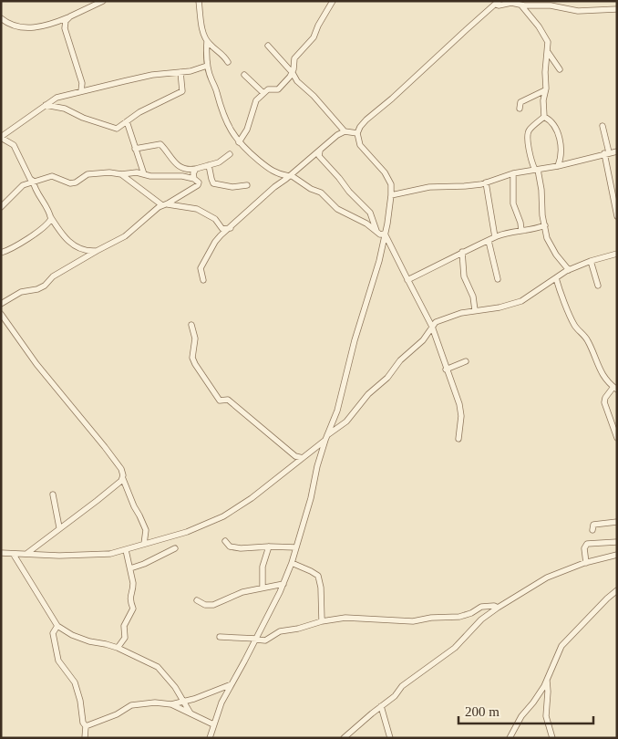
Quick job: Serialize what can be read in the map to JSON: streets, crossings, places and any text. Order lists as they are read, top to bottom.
{
  "scale_bar": "200 m"
}
